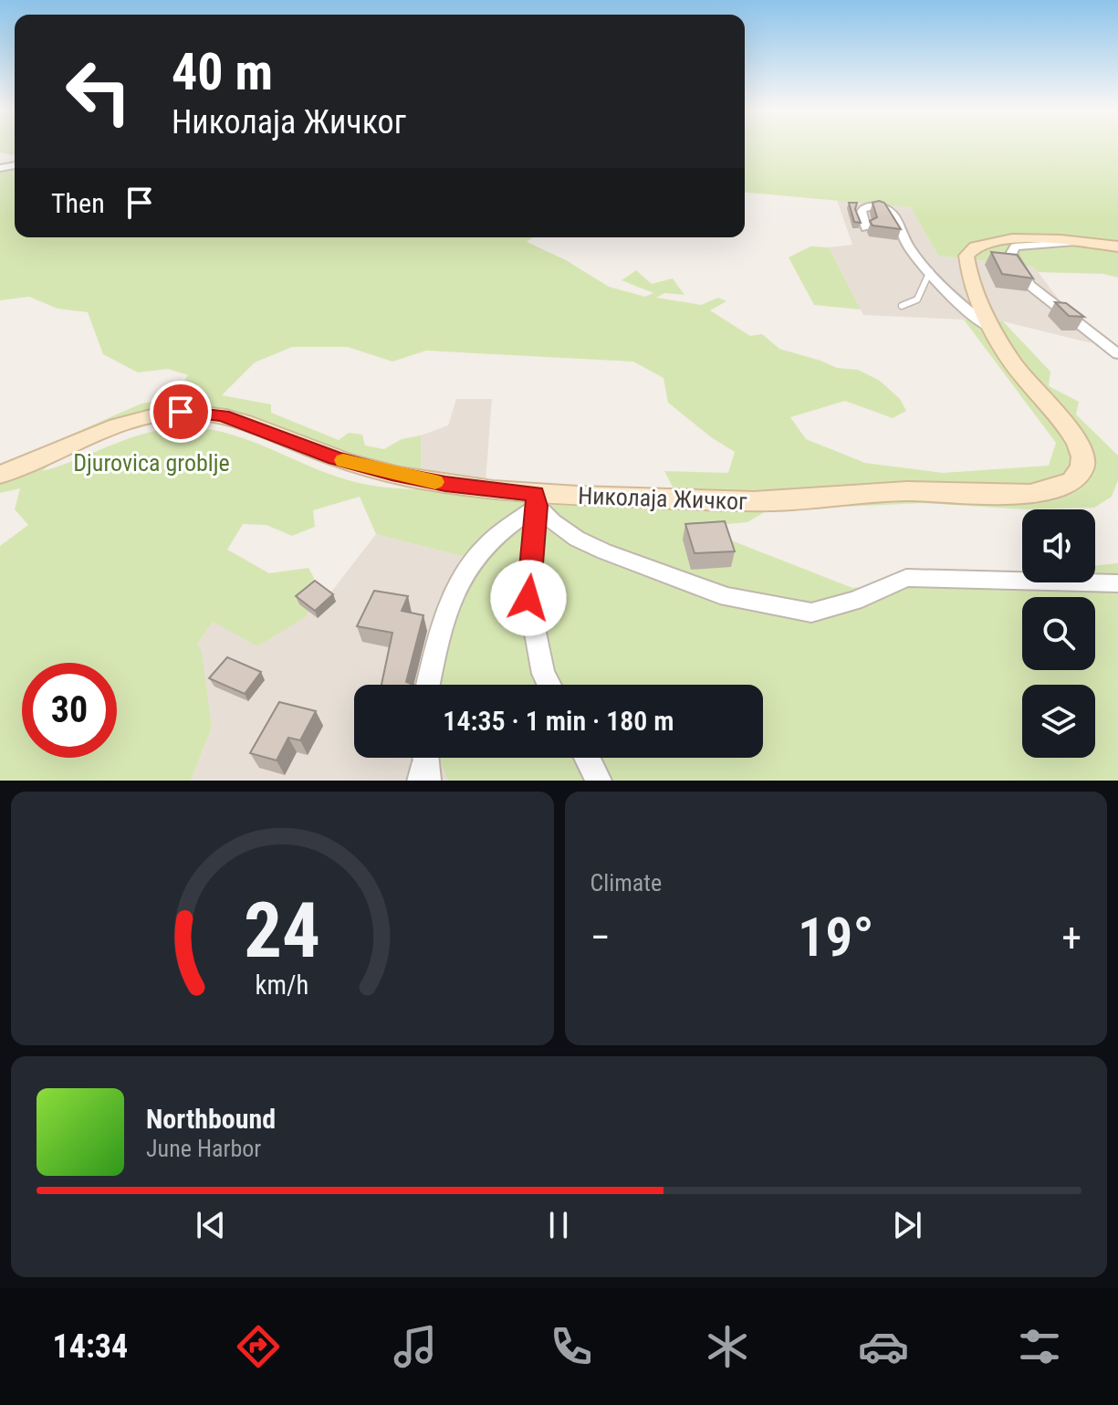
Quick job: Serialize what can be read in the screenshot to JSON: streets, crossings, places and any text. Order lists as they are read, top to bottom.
{
  "streets": {
    "street": ["Николаја Жичког"]
  },
  "parks": ["Djurovica groblje"],
  "page": {
    "turn": ["40 m", "Николаја Жичког"],
    "then": "Then",
    "limit": "30",
    "trip": "14:35 · 1 min · 180 m",
    "tile": "Climate",
    "heat": ["−", "19°", "+"],
    "song": ["Northbound", "June Harbor"],
    "tabs": "14:34",
    "gauge": ["24", "km/h"]
  }
}
